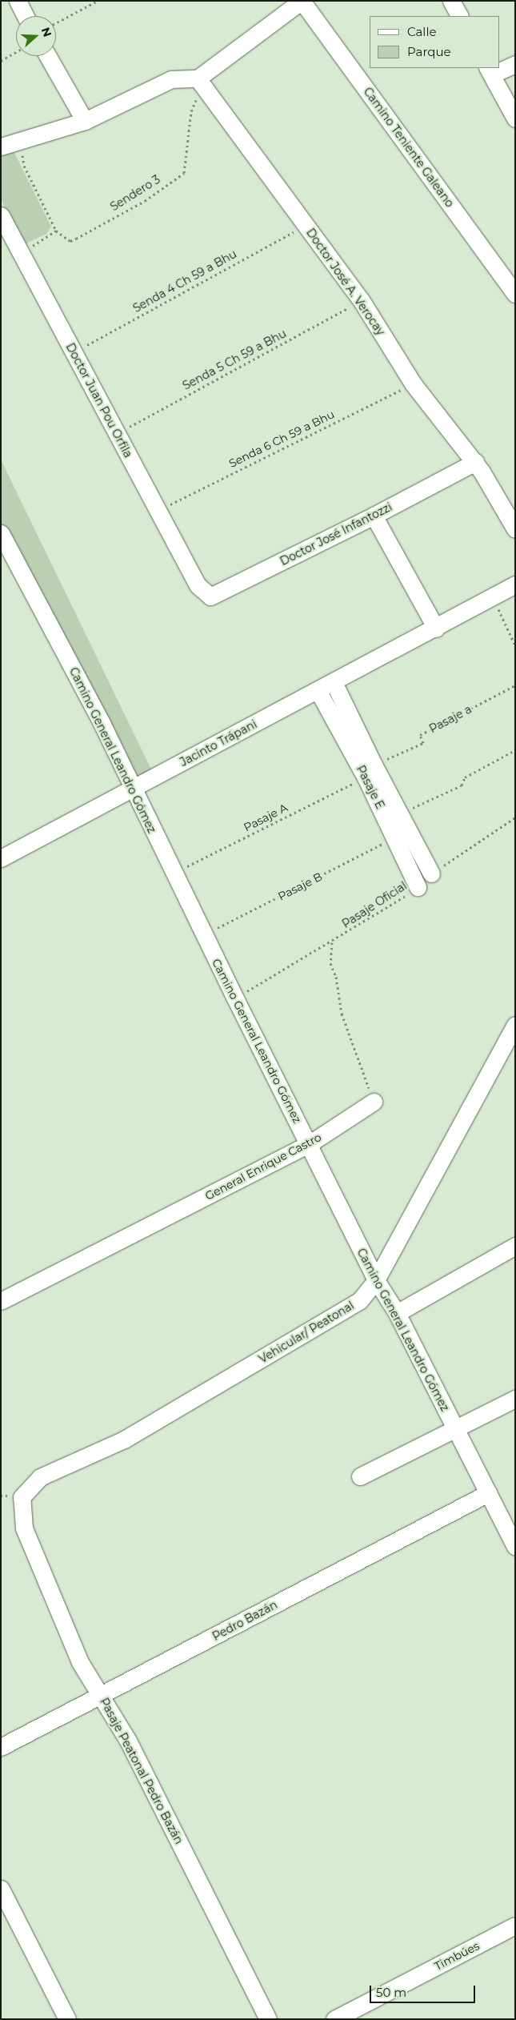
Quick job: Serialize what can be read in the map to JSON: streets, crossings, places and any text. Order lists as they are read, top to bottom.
{
  "streets": {
    "street": [
      "Camino Teniente Galeano",
      "Doctor José A. Verocay",
      "Doctor Juan Pou Orfila",
      "Doctor José Infantozzi",
      "Jacinto Trápani",
      "Camino General Leandro Gómez",
      "Pasaje E",
      "General Enrique Castro",
      "Vehicular/ Peatonal",
      "Pedro Bazán",
      "Pasaje Peatonal Pedro Bazán",
      "Timbúes"
    ],
    "path": [
      "Sendero 3",
      "Senda 4 Ch 59 a Bhu",
      "Senda 5 Ch 59 a Bhu",
      "Senda 6 Ch 59 a Bhu",
      "Pasaje a",
      "Pasaje A",
      "Pasaje B",
      "Pasaje Oficial"
    ]
  },
  "crossings": [
    ["Sendero 3", "Doctor José A. Verocay"],
    ["Senda 4 Ch 59 a Bhu", "Doctor José A. Verocay"],
    ["Senda 4 Ch 59 a Bhu", "Doctor Juan Pou Orfila"],
    ["Doctor José A. Verocay", "Senda 5 Ch 59 a Bhu"],
    ["Doctor José A. Verocay", "Senda 6 Ch 59 a Bhu"],
    ["Doctor José A. Verocay", "Doctor José Infantozzi"],
    ["Senda 5 Ch 59 a Bhu", "Doctor Juan Pou Orfila"],
    ["Doctor Juan Pou Orfila", "Senda 6 Ch 59 a Bhu"],
    ["Doctor Juan Pou Orfila", "Doctor José Infantozzi"],
    ["Pasaje a", "Pasaje E"],
    ["Pasaje a", "Pasaje A"],
    ["Jacinto Trápani", "Camino General Leandro Gómez"],
    ["Jacinto Trápani", "Pasaje E"],
    ["Camino General Leandro Gómez", "Pasaje A"],
    ["Camino General Leandro Gómez", "Pasaje B"],
    ["Camino General Leandro Gómez", "Pasaje Oficial"],
    ["Camino General Leandro Gómez", "General Enrique Castro"],
    ["Camino General Leandro Gómez", "Vehicular/ Peatonal"],
    ["Camino General Leandro Gómez", "Pedro Bazán"],
    ["Pasaje E", "Pasaje A"],
    ["Pasaje E", "Pasaje B"],
    ["Pasaje E", "Pasaje Oficial"],
    ["Vehicular/ Peatonal", "Pasaje Peatonal Pedro Bazán"],
    ["Pedro Bazán", "Pasaje Peatonal Pedro Bazán"]
  ],
  "legend": ["Calle", "Parque"],
  "scale_bar": "50 m",
  "north": "right"
}
